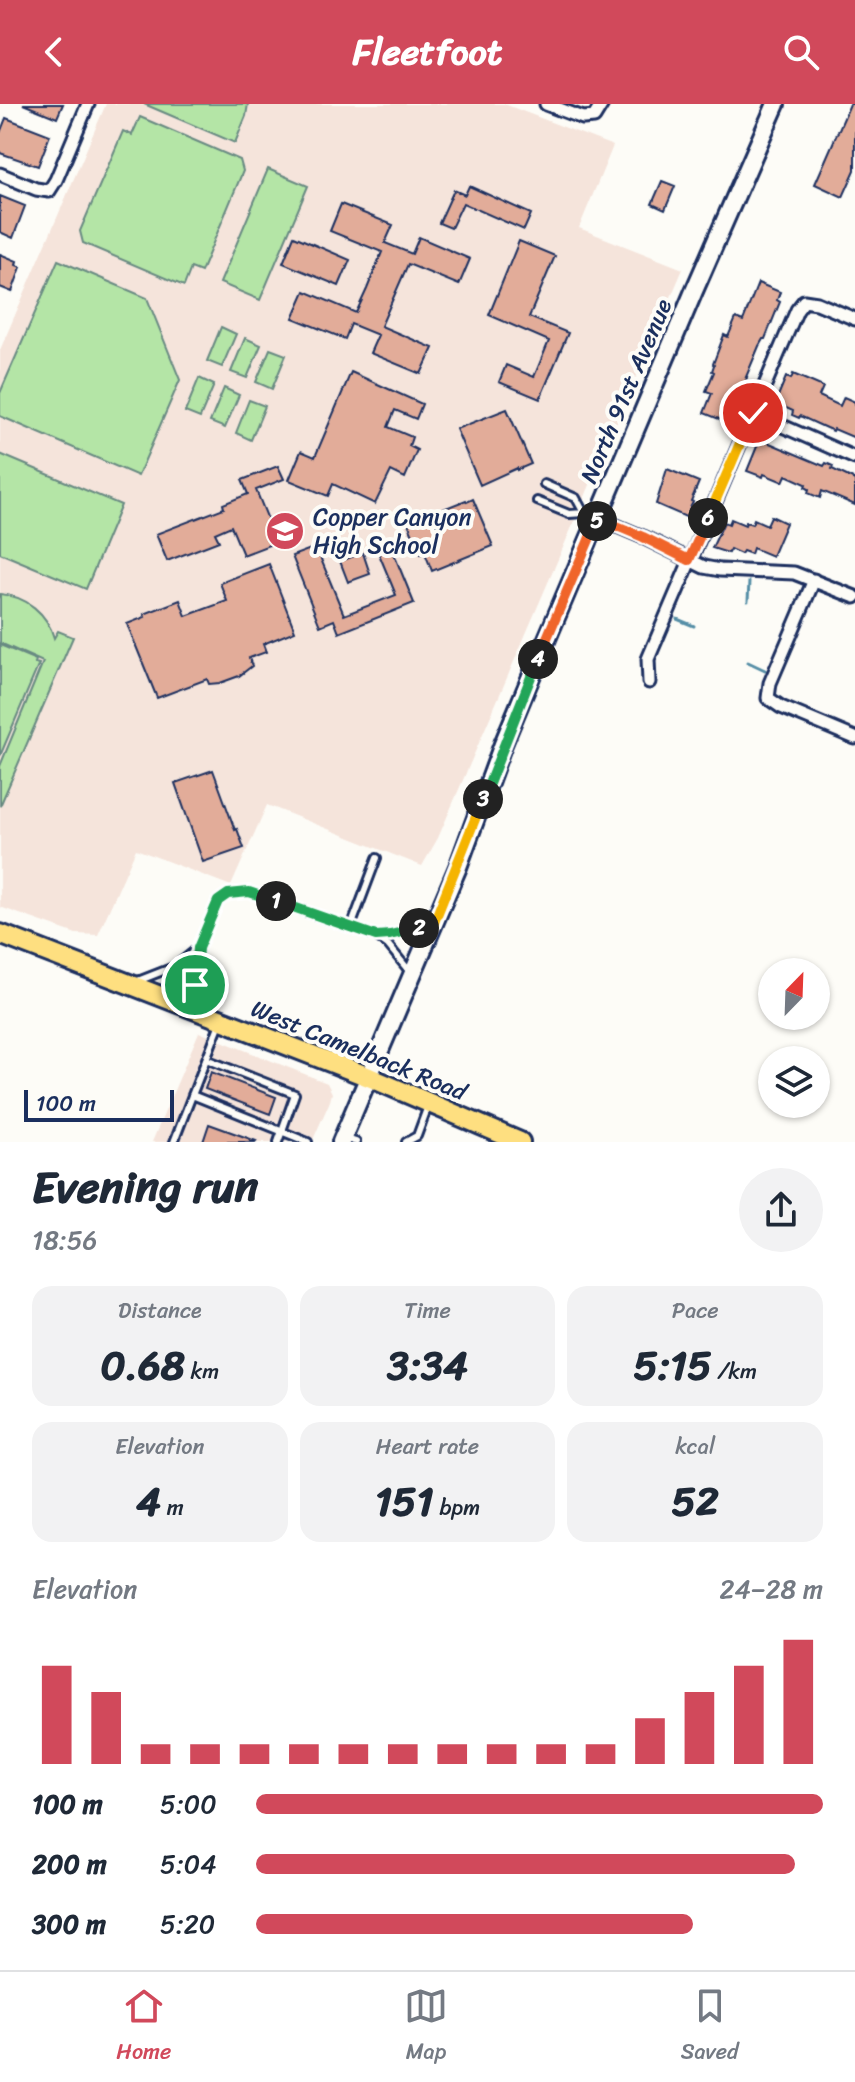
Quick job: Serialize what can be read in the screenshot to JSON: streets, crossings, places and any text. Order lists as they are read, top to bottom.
{
  "streets": {
    "main road": ["North 91st Avenue", "West Camelback Road"]
  },
  "crossings": [
    ["North 91st Avenue", "West Camelback Road"]
  ],
  "places": {
    "school or university": ["Copper Canyon High School"]
  },
  "scale_bar": "100 m",
  "north": "top right",
  "page": {
    "header": "Fleetfoot",
    "pins": [
      "6",
      "5",
      "4",
      "3",
      "1",
      "2"
    ],
    "scale": "100 m",
    "heading": ["Evening run", "18:56"],
    "stats": [
      ["Distance", "0.68 km"],
      ["Time", "3:34"],
      ["Pace", "5:15 /km"],
      ["Elevation", "4 m"],
      ["Heart rate", "151 bpm"],
      ["kcal", "52"]
    ],
    "chart": ["Elevation", "24–28 m"],
    "list": [
      {
        "name": "100 m",
        "note": "5:00"
      },
      {
        "name": "200 m",
        "note": "5:04"
      },
      {
        "name": "300 m",
        "note": "5:20"
      }
    ],
    "tabs": ["Home", "Map", "Saved"]
  }
}
